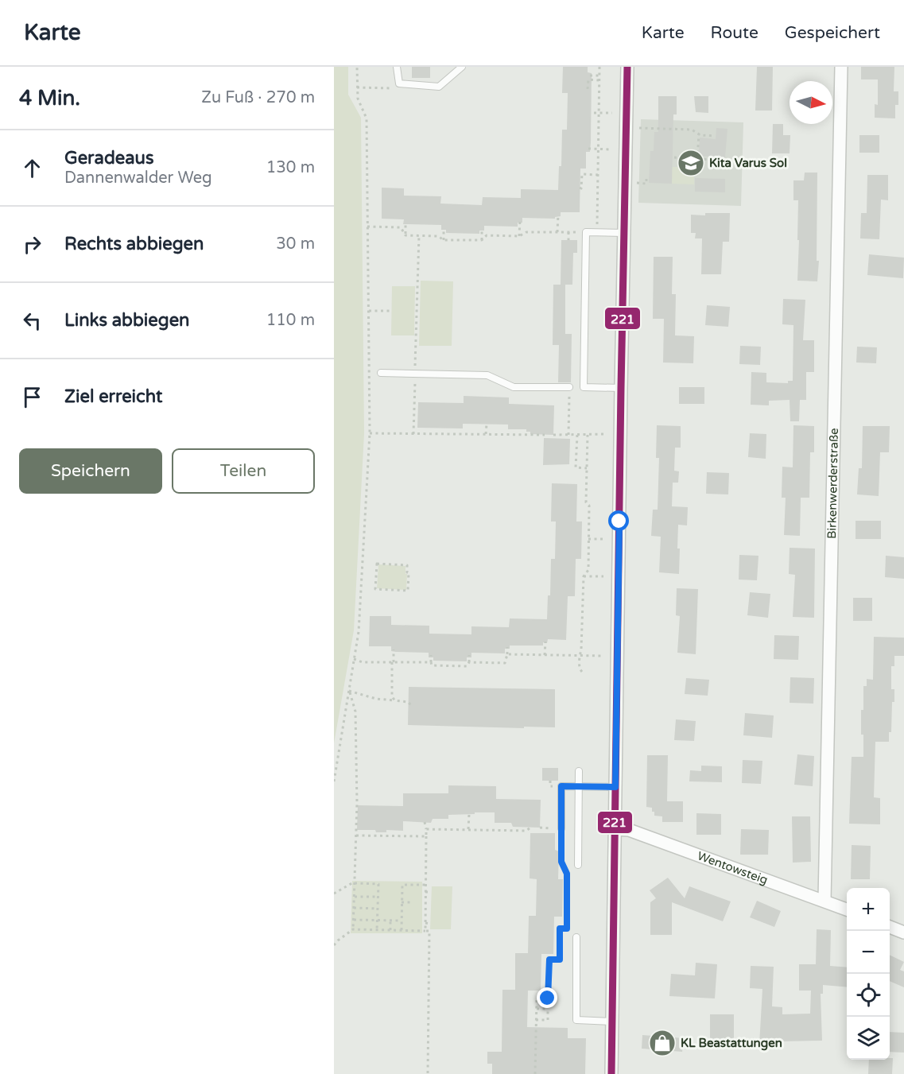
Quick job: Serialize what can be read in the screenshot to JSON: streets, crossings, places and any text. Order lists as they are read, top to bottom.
{
  "streets": {
    "street": ["Birkenwerderstraße", "Wentowsteig"]
  },
  "crossings": [
    ["Birkenwerderstraße", "Wentowsteig"]
  ],
  "places": {
    "school or university": ["Kita Varus Sol"],
    "shop": ["KL Beastattungen"]
  },
  "lines": ["transit line 221"],
  "north": "right",
  "page": {
    "header": "Karte",
    "nav": ["Karte", "Route", "Gespeichert"],
    "heading": ["4 Min.", "Zu Fuß · 270 m"],
    "list": [
      ["Geradeaus", "Dannenwalder Weg", "130 m"],
      ["Rechts abbiegen", "30 m"],
      ["Links abbiegen", "110 m"],
      "Ziel erreicht"
    ],
    "buttons": ["Speichern", "Teilen"],
    "map_buttons": ["+", "−"]
  }
}
